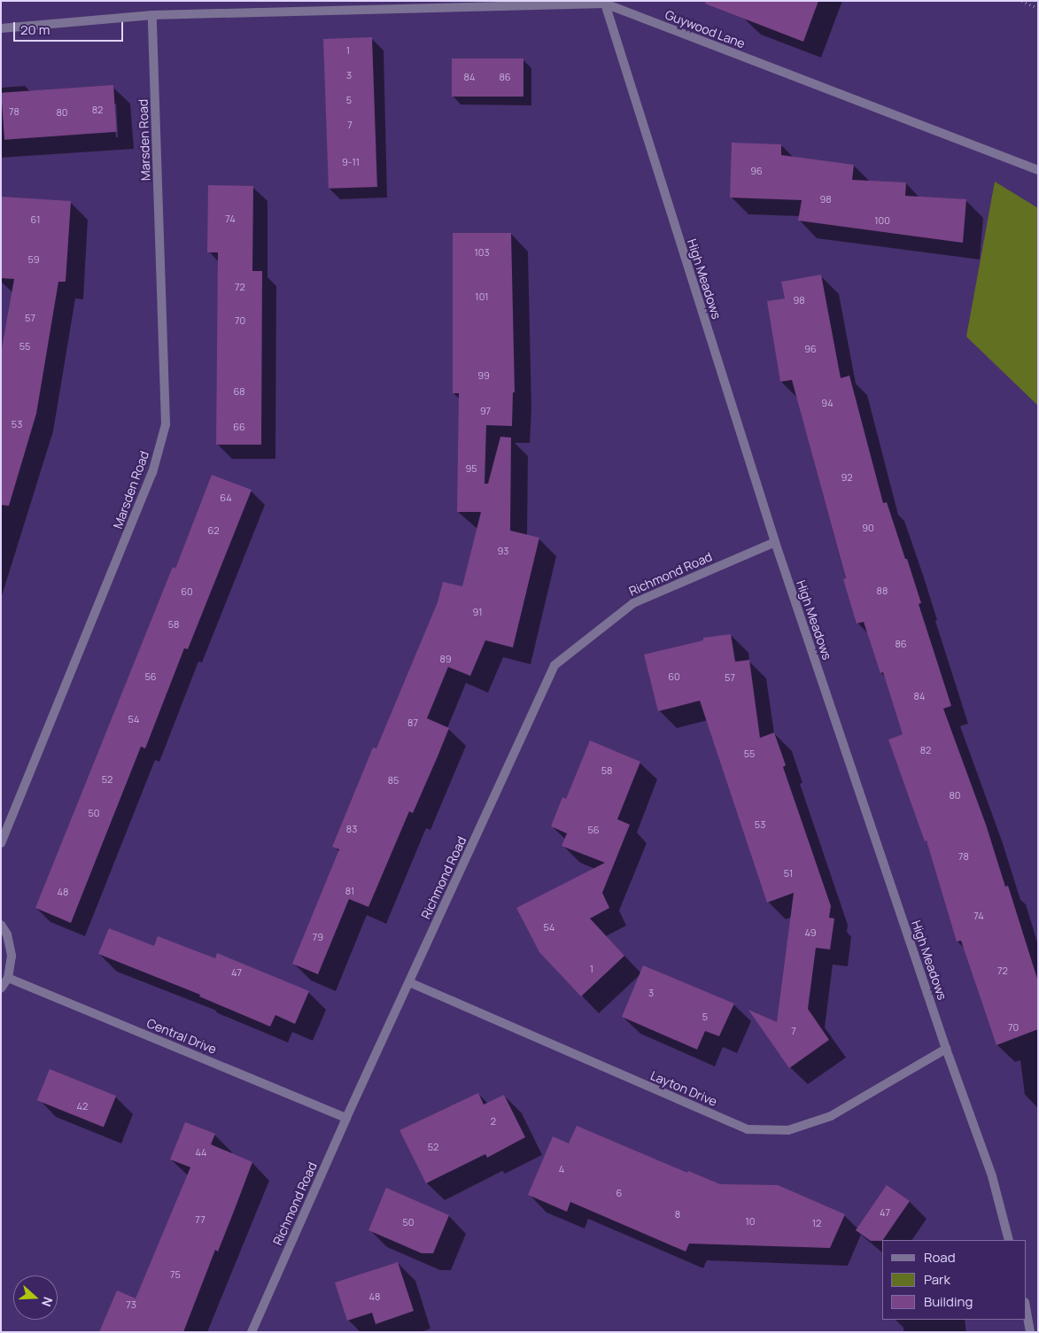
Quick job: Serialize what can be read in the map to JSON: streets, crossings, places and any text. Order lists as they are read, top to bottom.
{
  "streets": {
    "street": [
      "Guywood Lane",
      "Marsden Road",
      "High Meadows",
      "Richmond Road",
      "Central Drive",
      "Layton Drive"
    ]
  },
  "crossings": [
    ["Guywood Lane", "Marsden Road"],
    ["Guywood Lane", "High Meadows"],
    ["High Meadows", "Richmond Road"],
    ["High Meadows", "Layton Drive"],
    ["Richmond Road", "Central Drive"],
    ["Richmond Road", "Layton Drive"]
  ],
  "house_numbers": [
    "1",
    "3",
    "84",
    "86",
    "5",
    "82",
    "78",
    "80",
    "7",
    "9-11",
    "96",
    "98",
    "74",
    "61",
    "100",
    "103",
    "59",
    "72",
    "101",
    "98",
    "57",
    "70",
    "55",
    "96",
    "99",
    "68",
    "94",
    "97",
    "53",
    "66",
    "95",
    "92",
    "64",
    "90",
    "62",
    "93",
    "88",
    "60",
    "91",
    "58",
    "86",
    "89",
    "56",
    "60",
    "57",
    "84",
    "54",
    "87",
    "82",
    "55",
    "58",
    "52",
    "85",
    "80",
    "50",
    "53",
    "83",
    "56",
    "78",
    "51",
    "81",
    "48",
    "74",
    "54",
    "49",
    "79",
    "1",
    "72",
    "47",
    "3",
    "5",
    "70",
    "7",
    "42",
    "2",
    "52",
    "44",
    "4",
    "6",
    "47",
    "8",
    "77",
    "10",
    "50",
    "12",
    "75",
    "48",
    "73"
  ],
  "legend": ["Road", "Park", "Building"],
  "scale_bar": "20 m",
  "north": "right"
}
